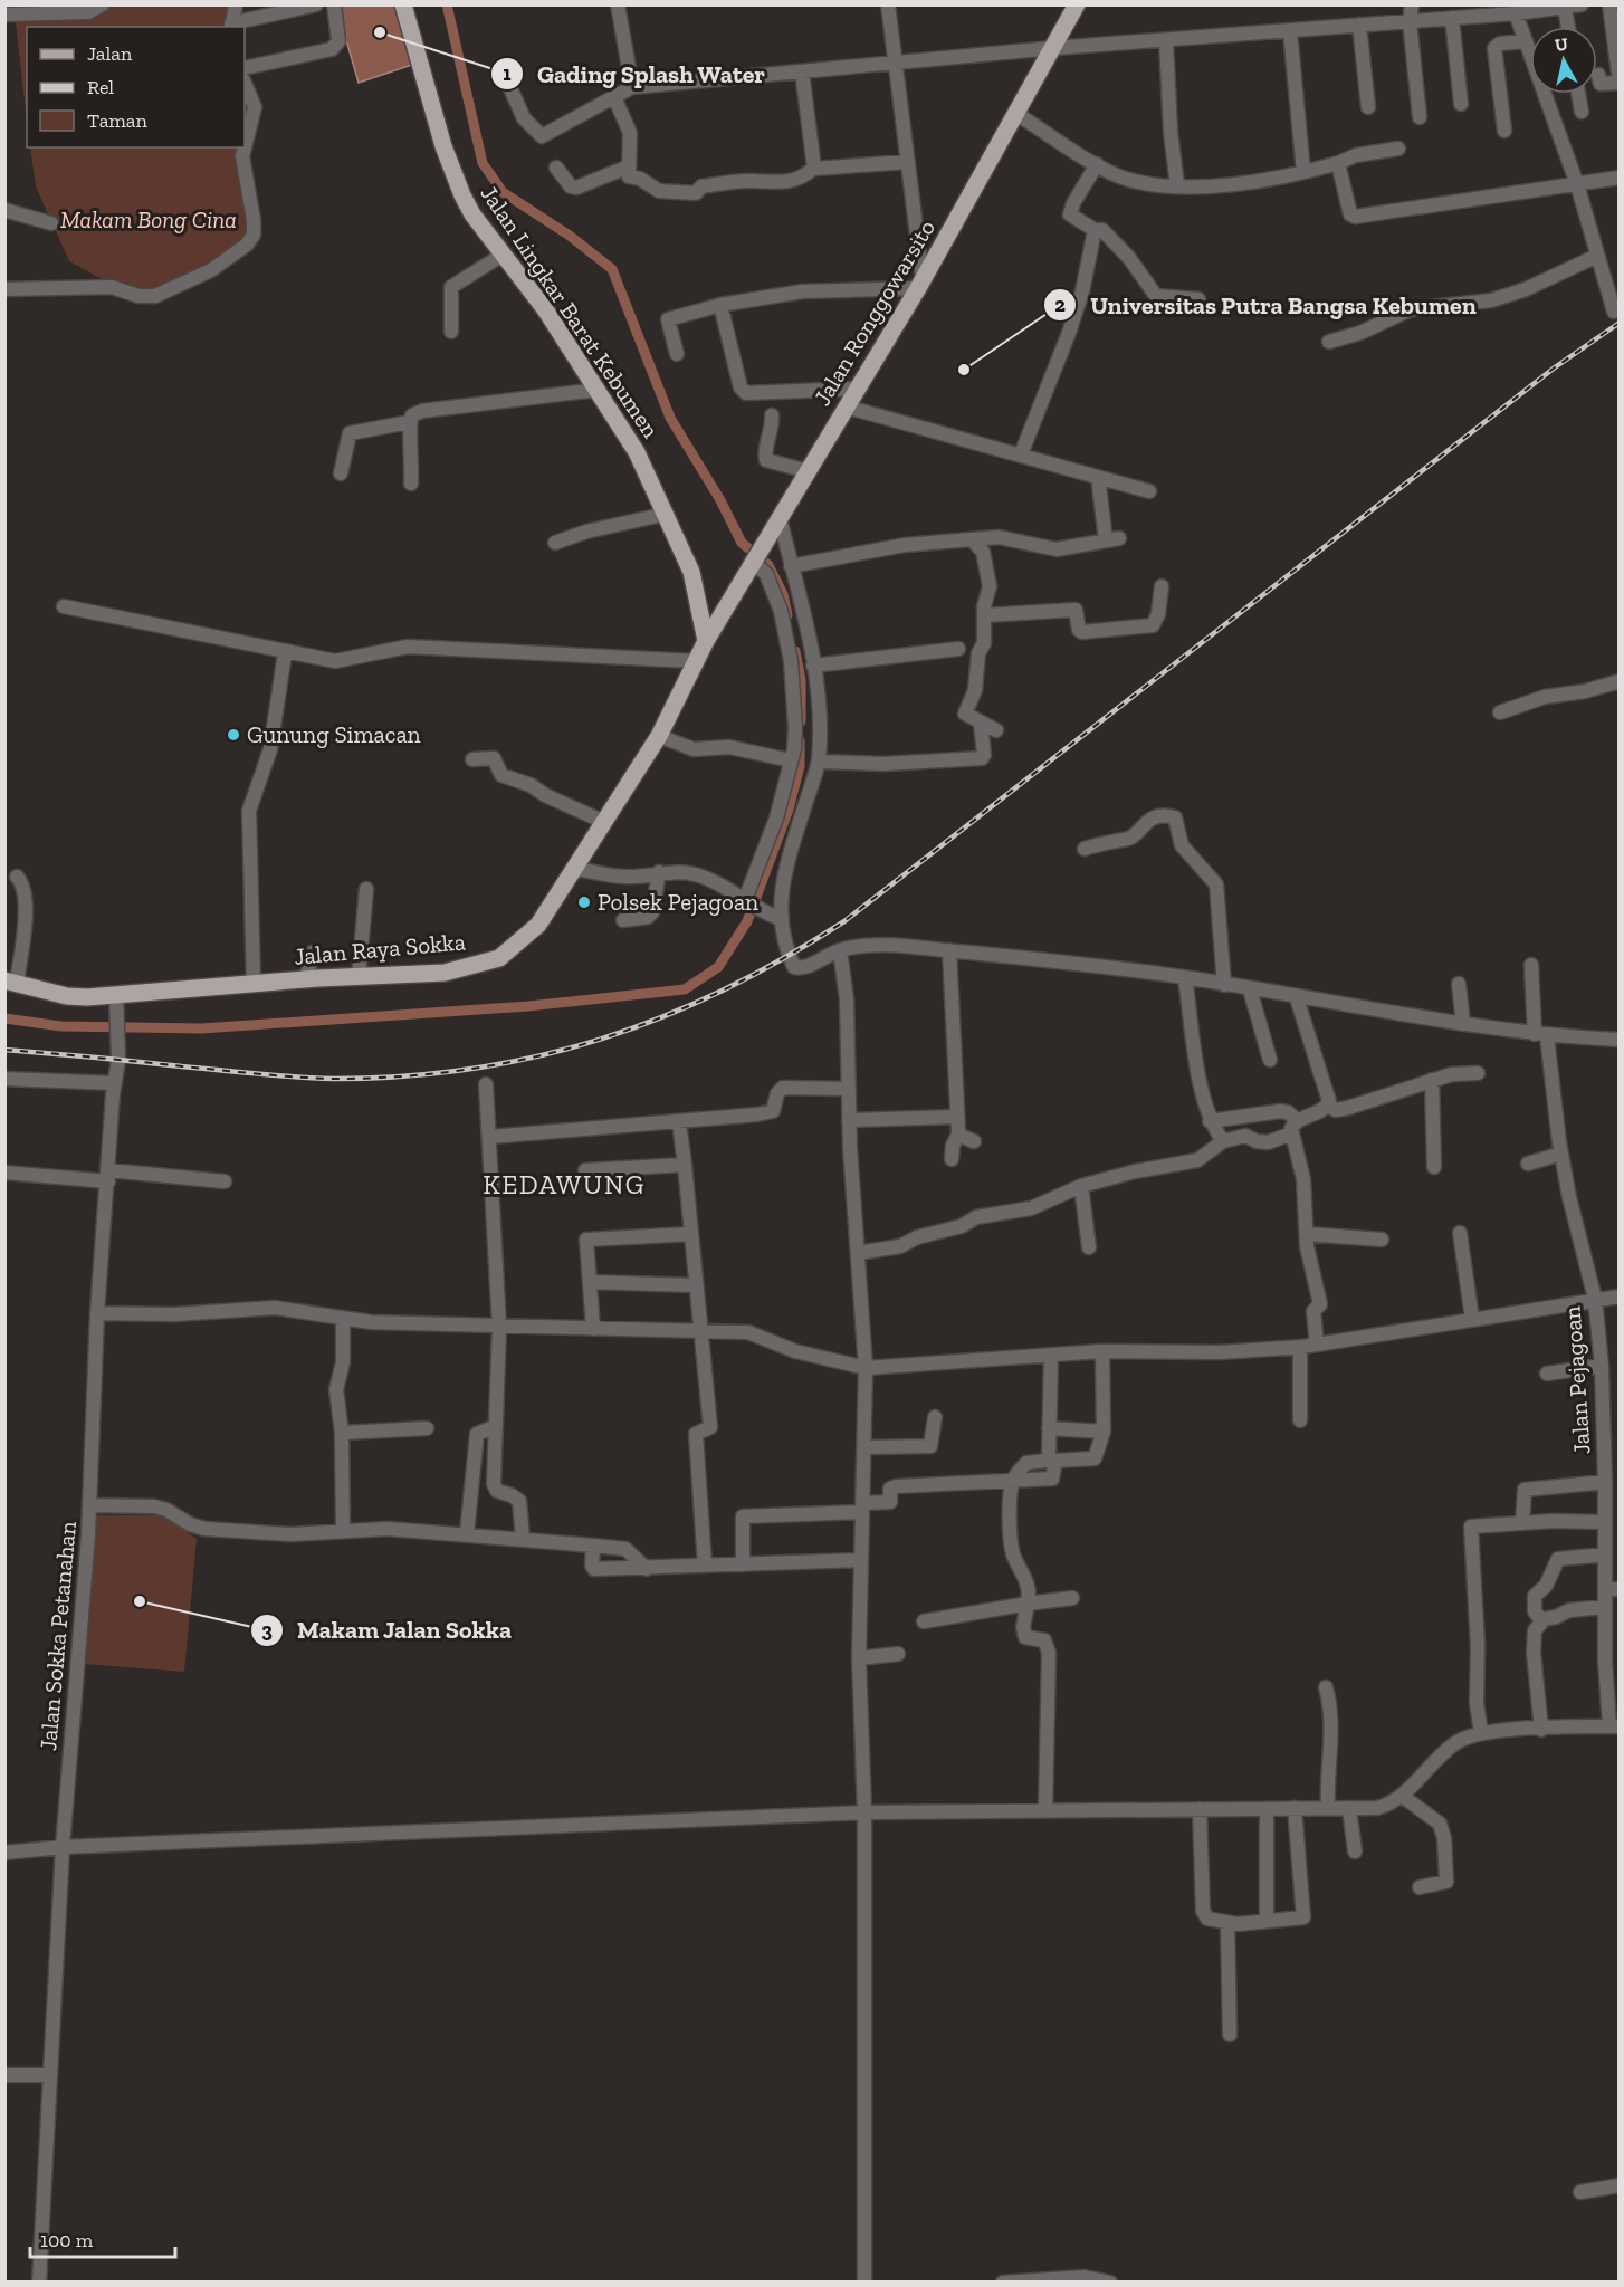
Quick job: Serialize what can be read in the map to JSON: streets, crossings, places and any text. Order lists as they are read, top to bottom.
{
  "streets": {
    "main road": ["Jalan Lingkar Barat Kebumen", "Jalan Ronggowarsito", "Jalan Raya Sokka"],
    "street": ["Jalan Pejagoan", "Jalan Sokka Petanahan"]
  },
  "crossings": [
    ["Jalan Lingkar Barat Kebumen", "Jalan Ronggowarsito"],
    ["Jalan Lingkar Barat Kebumen", "Jalan Raya Sokka"],
    ["Jalan Ronggowarsito", "Jalan Raya Sokka"],
    ["Jalan Raya Sokka", "Jalan Sokka Petanahan"]
  ],
  "districts": ["KEDAWUNG"],
  "parks": ["Makam Bong Cina"],
  "places": [
    "Gading Splash Water",
    "Universitas Putra Bangsa Kebumen",
    "Gunung Simacan",
    "Polsek Pejagoan",
    "Makam Jalan Sokka"
  ],
  "legend": ["Jalan", "Rel", "Taman"],
  "scale_bar": "100 m",
  "north": "top"
}
